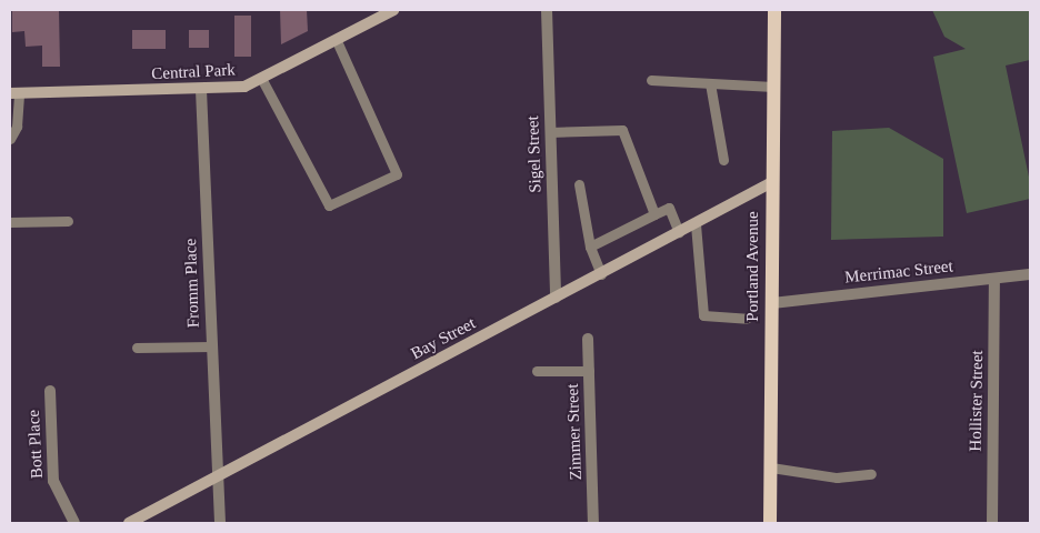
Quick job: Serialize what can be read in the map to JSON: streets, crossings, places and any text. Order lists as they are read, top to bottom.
{
  "streets": {
    "main road": ["Portland Avenue"],
    "street": [
      "Central Park",
      "Sigel Street",
      "Merrimac Street",
      "Fromm Place",
      "Bay Street",
      "Hollister Street",
      "Zimmer Street",
      "Bott Place"
    ]
  },
  "crossings": [
    ["Central Park", "Fromm Place"],
    ["Sigel Street", "Bay Street"],
    ["Portland Avenue", "Merrimac Street"],
    ["Portland Avenue", "Bay Street"],
    ["Merrimac Street", "Hollister Street"],
    ["Fromm Place", "Bay Street"]
  ]
}
